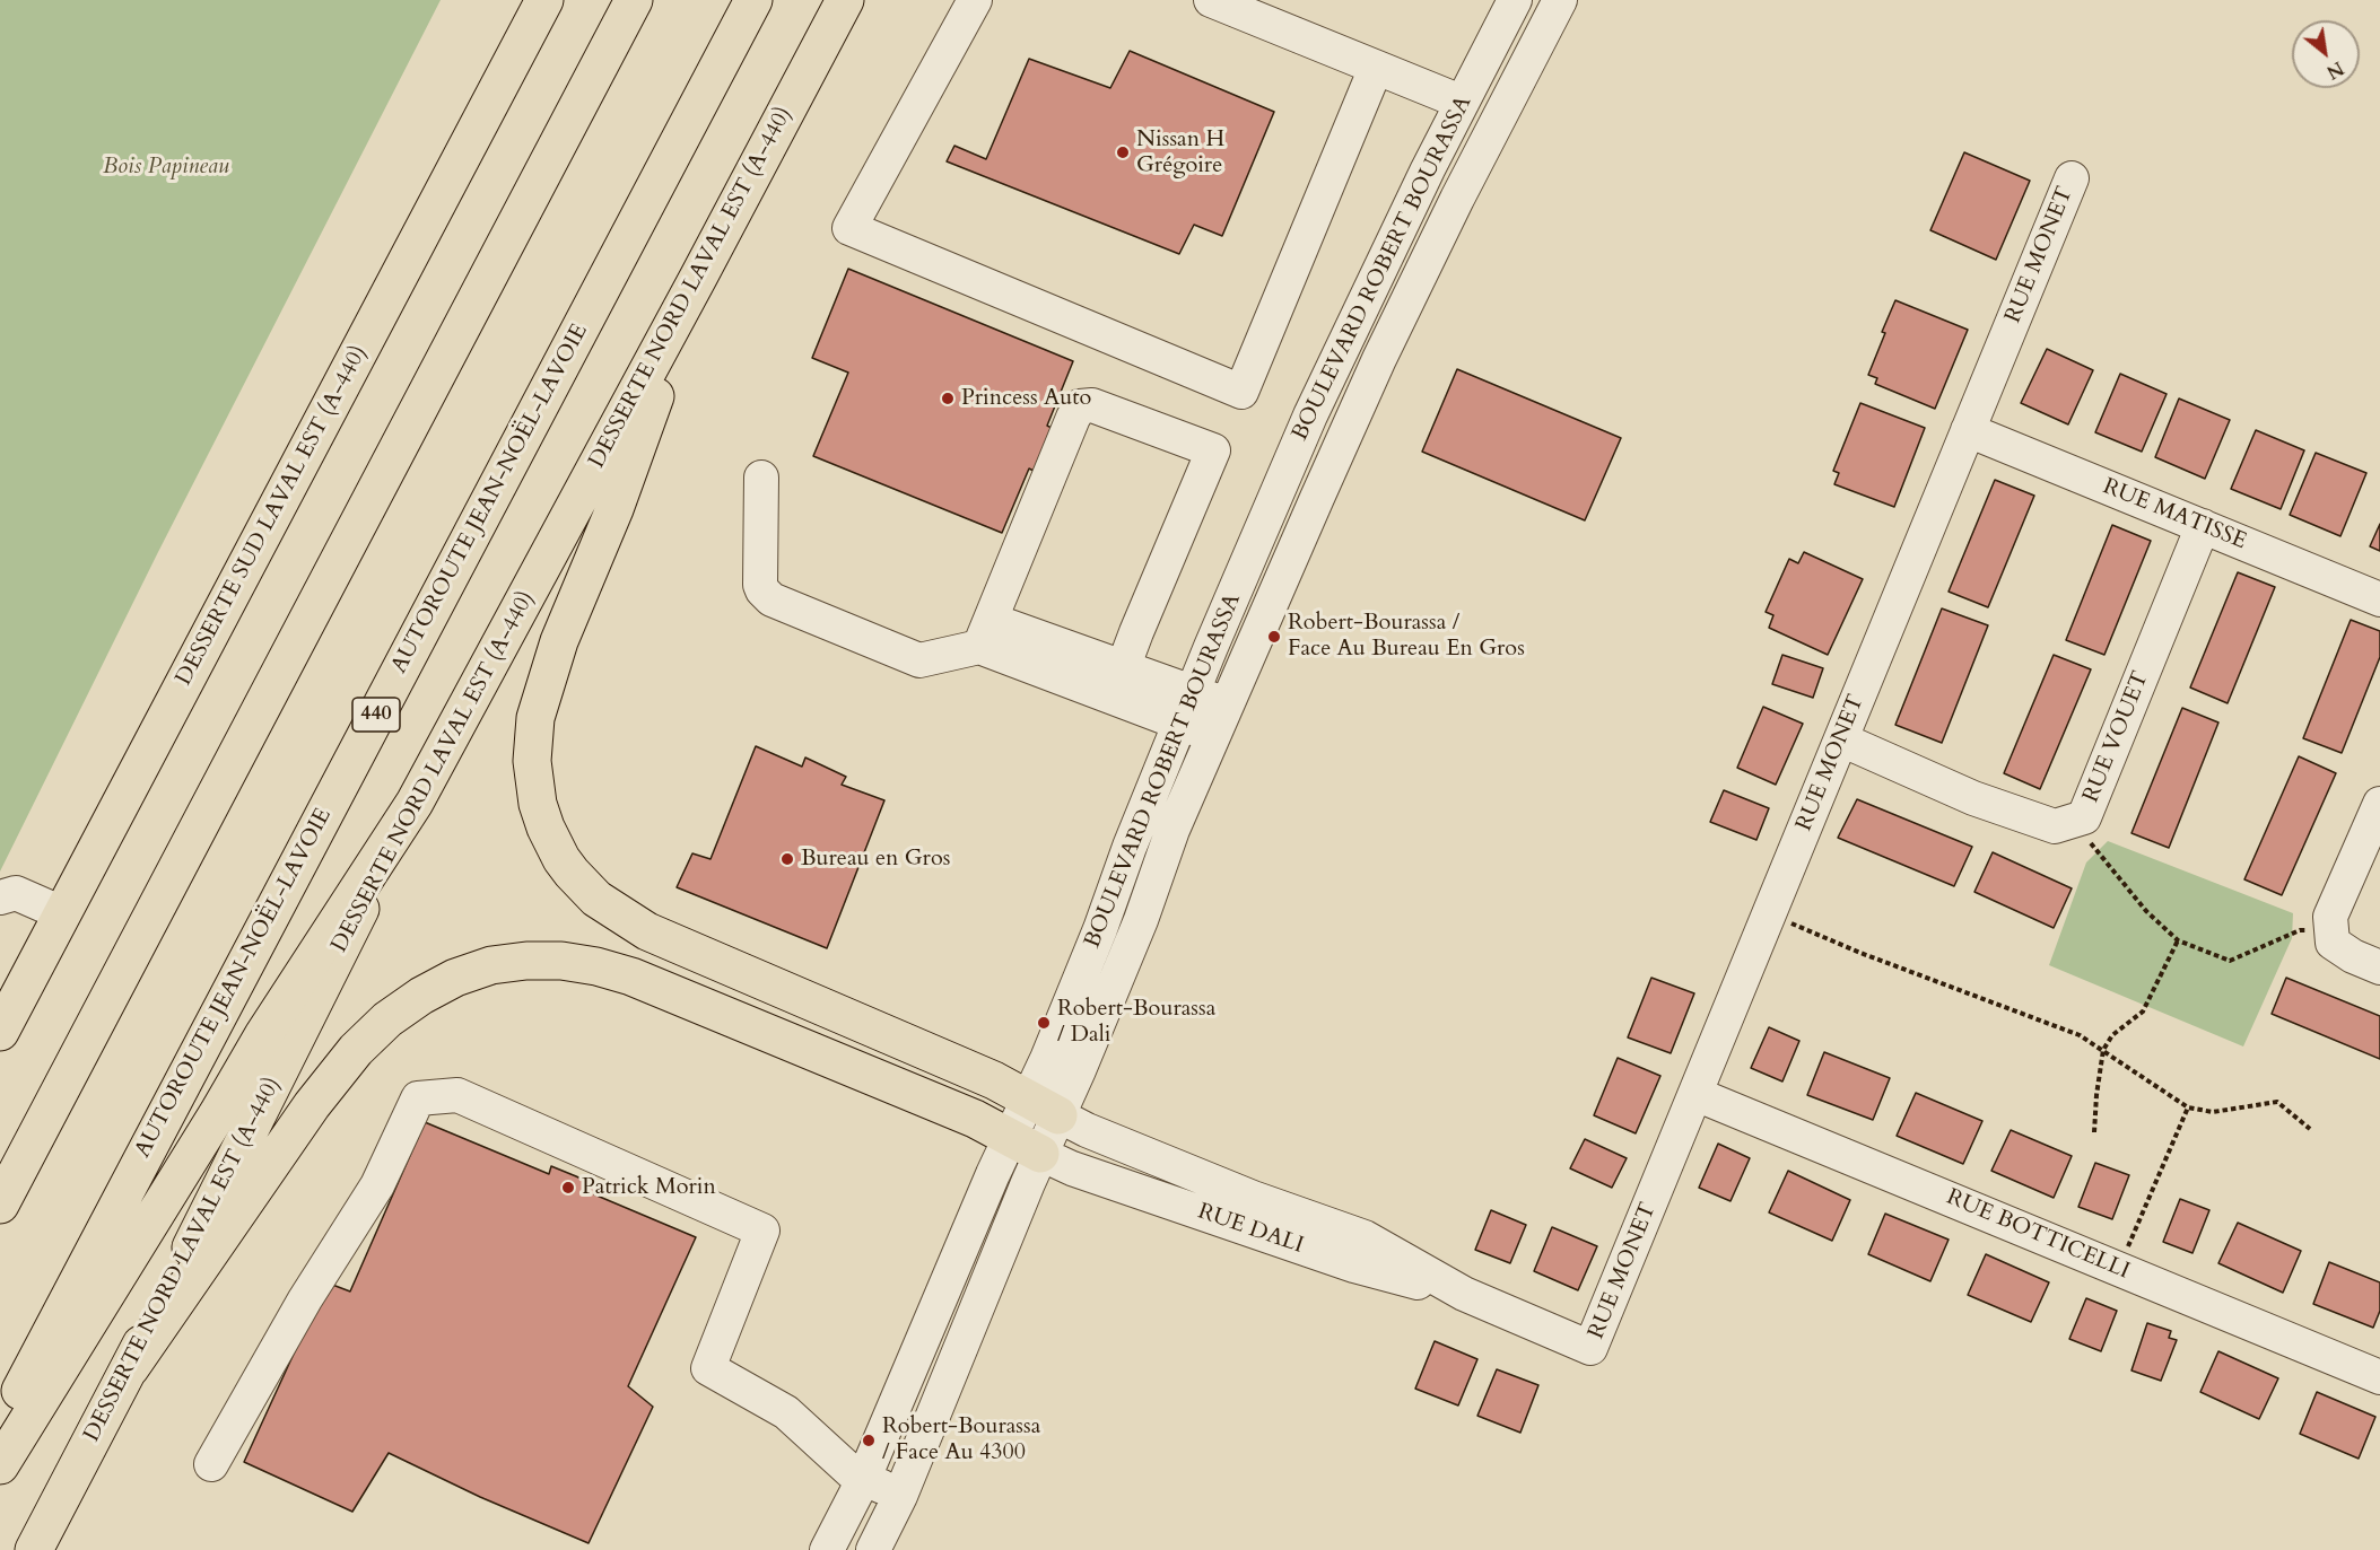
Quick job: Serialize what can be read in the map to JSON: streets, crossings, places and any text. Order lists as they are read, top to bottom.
{
  "streets": {
    "main road": [
      "DESSERTE NORD LAVAL EST (A-440)",
      "AUTOROUTE JEAN-NOËL-LAVOIE",
      "DESSERTE SUD LAVAL EST (A-440)",
      "440"
    ],
    "street": [
      "RUE MONET",
      "BOULEVARD ROBERT BOURASSA",
      "RUE MATISSE",
      "RUE VOUET",
      "RUE DALI",
      "RUE BOTTICELLI"
    ]
  },
  "crossings": [
    ["RUE MONET", "RUE MATISSE"],
    ["RUE MONET", "RUE VOUET"],
    ["RUE MONET", "RUE DALI"],
    ["RUE MONET", "RUE BOTTICELLI"],
    ["BOULEVARD ROBERT BOURASSA", "RUE DALI"],
    ["RUE MATISSE", "RUE VOUET"]
  ],
  "parks": ["Bois Papineau"],
  "places": [
    "Nissan H Grégoire",
    "Princess Auto",
    "Robert-Bourassa / Face Au Bureau En Gros",
    "Bureau en Gros",
    "Robert-Bourassa / Dali",
    "Patrick Morin",
    "Robert-Bourassa / Face Au 4300"
  ],
  "north": "bottom right"
}
